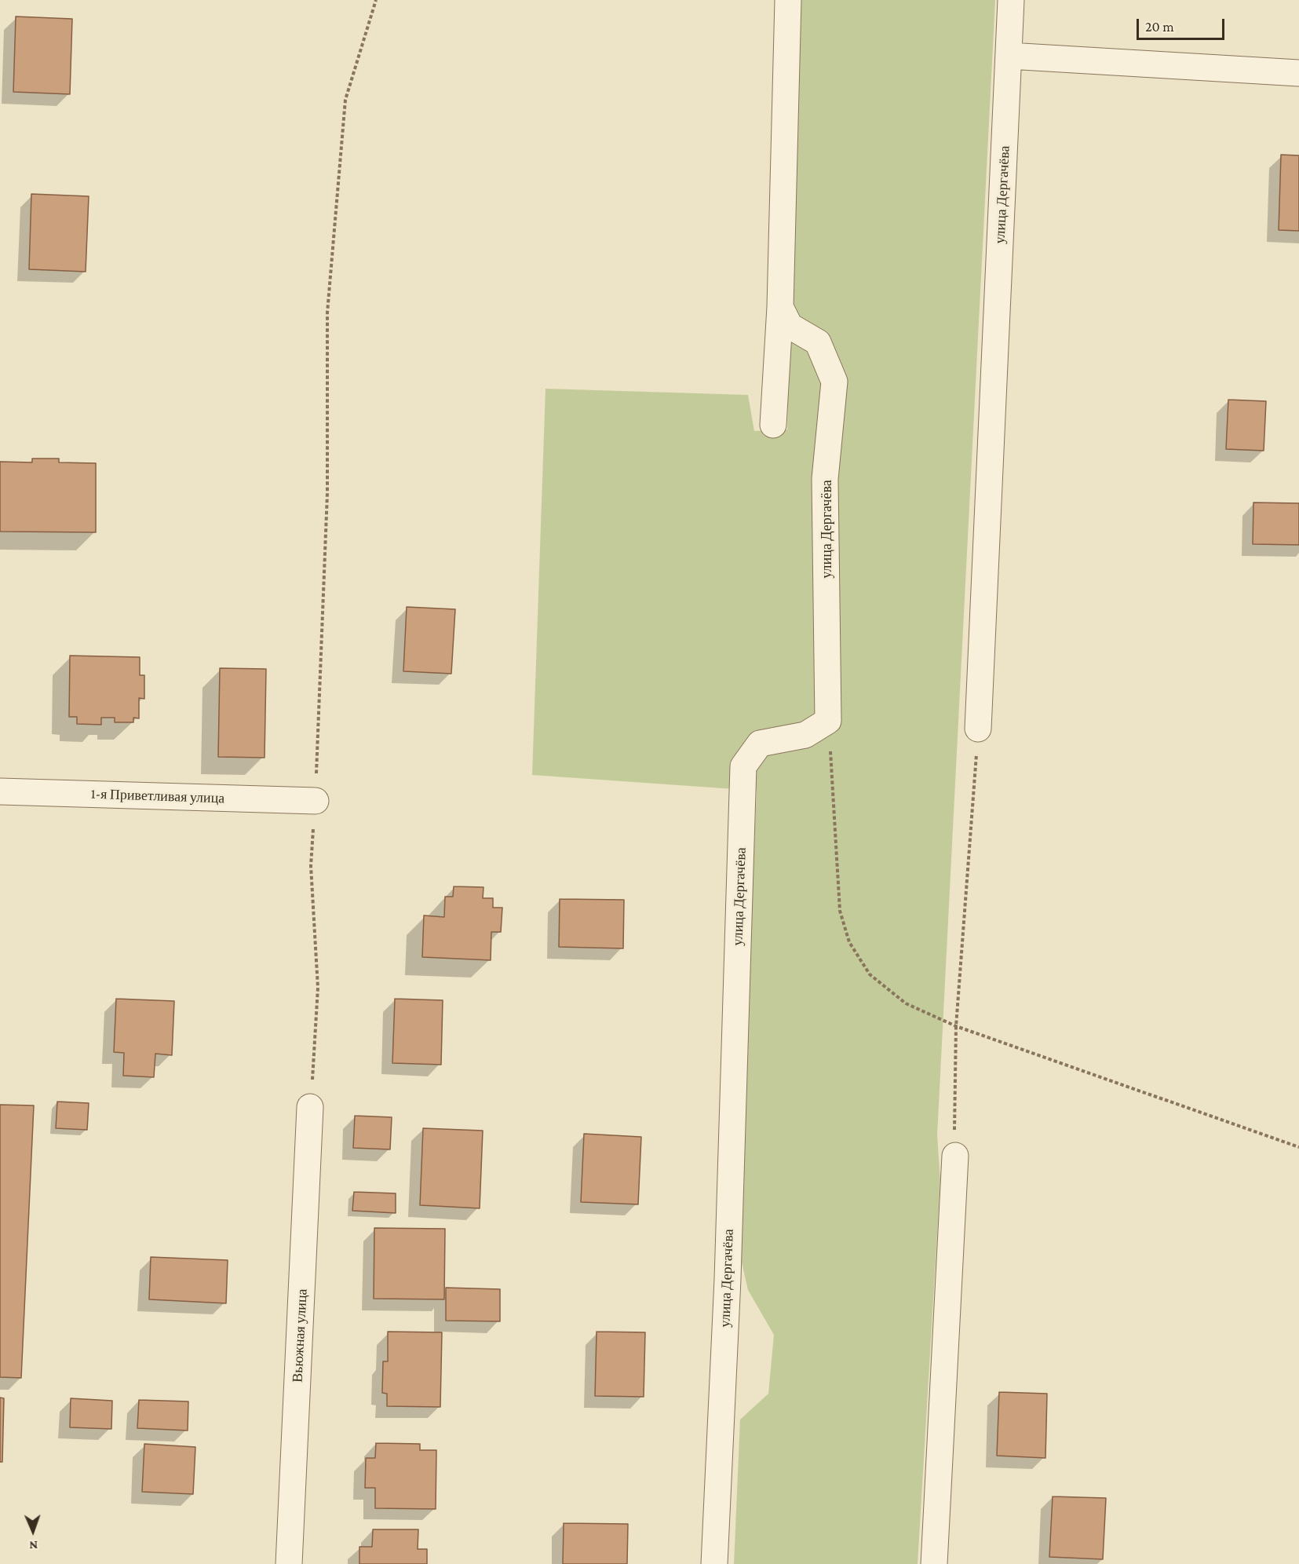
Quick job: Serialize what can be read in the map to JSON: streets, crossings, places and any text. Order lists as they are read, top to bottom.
{
  "streets": {
    "street": ["улица Дергачёва", "1-я Приветливая улица", "Вьюжная улица"]
  },
  "scale_bar": "20 m",
  "north": "bottom"
}
